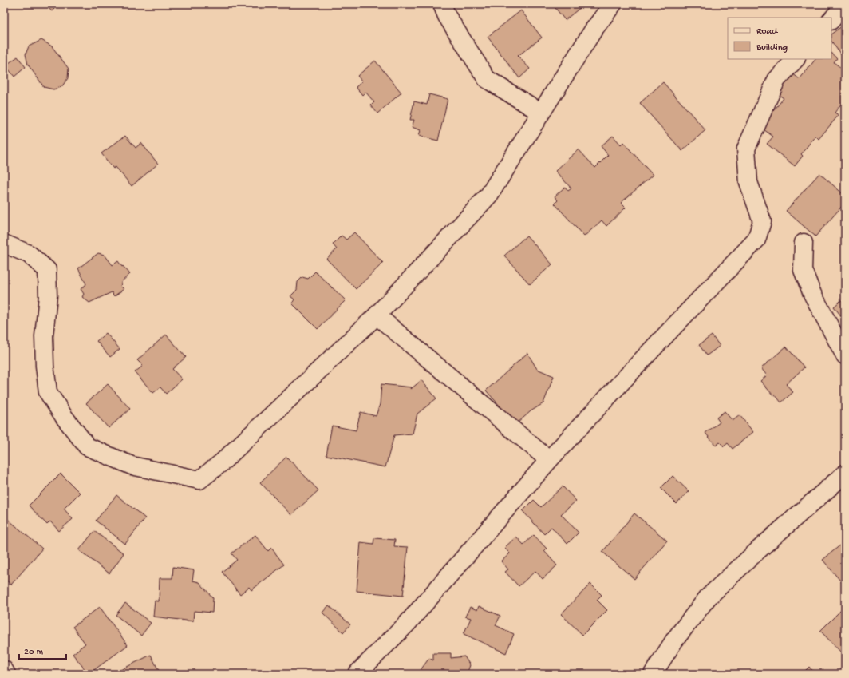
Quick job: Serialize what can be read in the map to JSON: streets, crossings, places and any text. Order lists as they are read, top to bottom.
{
  "legend": ["Road", "Building"],
  "scale_bar": "20 m"
}
